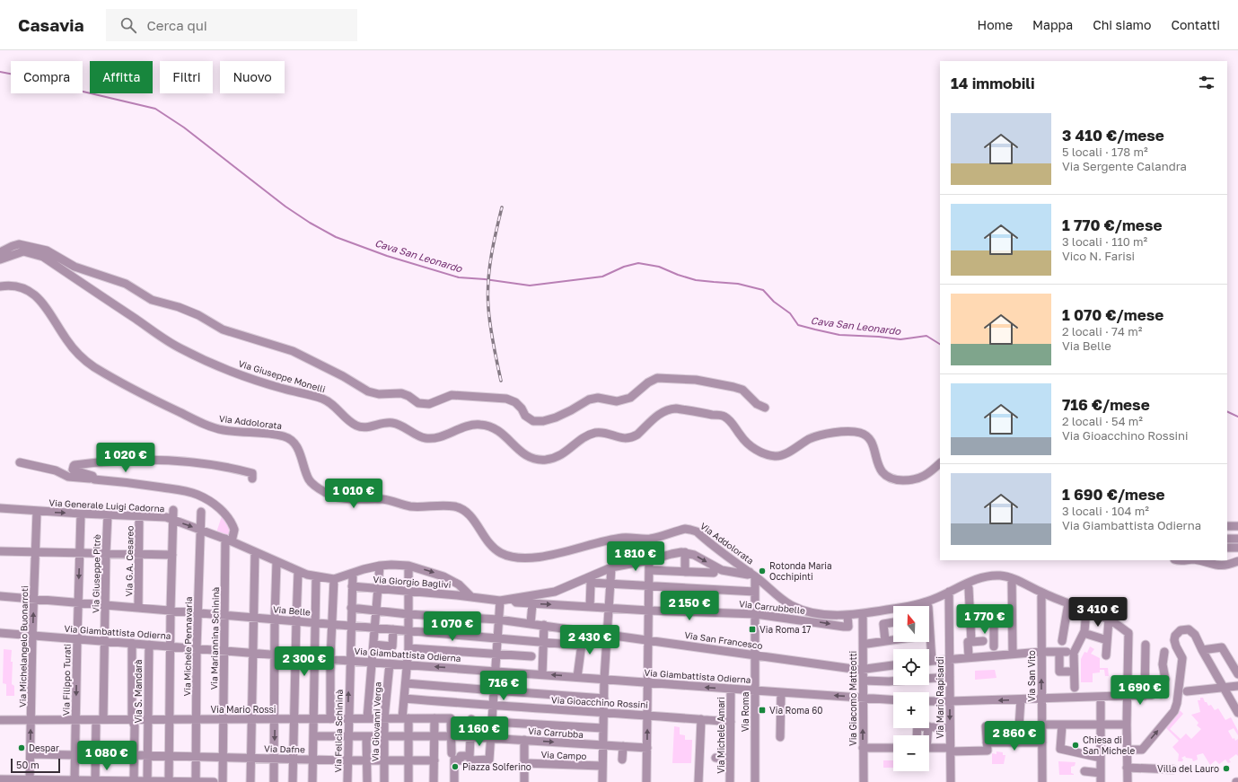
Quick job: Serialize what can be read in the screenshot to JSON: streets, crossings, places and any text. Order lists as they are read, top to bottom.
{
  "streets": {
    "street": [
      "Via Giuseppe Monelli",
      "Via Addolorata",
      "Via Generale Luigi Cadorna",
      "Via G.A. Cesareo",
      "Via Giuseppe Pitrè",
      "Via Giorgio Baglivi",
      "Via Carrubbelle",
      "Via Belle",
      "Via Giambattista Odierna",
      "Via Mariannina Schininà",
      "Via San Francesco",
      "Via Michelangelo Buonarroti",
      "Via Michele Pennavaria",
      "Via San Vito",
      "Via Filippo Turati",
      "Via S. Mandarà",
      "Via Mario Rapisardi",
      "Via Giacomo Matteotti",
      "Via Gioacchino Rossini",
      "Via Mario Rossi",
      "Via Roma",
      "Via Giovanni Verga",
      "Via Felicia Schininà",
      "Via Carrubba",
      "Via Michele Amari",
      "Via Dafne",
      "Via Campo"
    ]
  },
  "crossings": [
    ["Via Addolorata", "Via Carrubbelle"],
    ["Via Addolorata", "Via San Vito"],
    ["Via Addolorata", "Via Mario Rapisardi"],
    ["Via Addolorata", "Via Giacomo Matteotti"],
    ["Via Addolorata", "Via Roma"],
    ["Via Generale Luigi Cadorna", "Via G.A. Cesareo"],
    ["Via Generale Luigi Cadorna", "Via Giuseppe Pitrè"],
    ["Via Generale Luigi Cadorna", "Via Giorgio Baglivi"],
    ["Via Generale Luigi Cadorna", "Via Mariannina Schininà"],
    ["Via Generale Luigi Cadorna", "Via Michelangelo Buonarroti"],
    ["Via Generale Luigi Cadorna", "Via Michele Pennavaria"],
    ["Via Generale Luigi Cadorna", "Via Filippo Turati"],
    ["Via Generale Luigi Cadorna", "Via Felicia Schininà"],
    ["Via G.A. Cesareo", "Via Belle"],
    ["Via Giuseppe Pitrè", "Via Belle"],
    ["Via Giuseppe Pitrè", "Via Giambattista Odierna"],
    ["Via Giuseppe Pitrè", "Via Mario Rossi"],
    ["Via Giorgio Baglivi", "Via Carrubbelle"],
    ["Via Giorgio Baglivi", "Via Felicia Schininà"],
    ["Via Carrubbelle", "Via Roma"],
    ["Via Belle", "Via Mariannina Schininà"],
    ["Via Belle", "Via Michelangelo Buonarroti"],
    ["Via Belle", "Via Michele Pennavaria"],
    ["Via Belle", "Via Filippo Turati"],
    ["Via Belle", "Via Felicia Schininà"],
    ["Via Giambattista Odierna", "Via Mariannina Schininà"],
    ["Via Giambattista Odierna", "Via Michelangelo Buonarroti"],
    ["Via Giambattista Odierna", "Via Michele Pennavaria"],
    ["Via Giambattista Odierna", "Via Filippo Turati"],
    ["Via Giambattista Odierna", "Via S. Mandarà"],
    ["Via Giambattista Odierna", "Via Giacomo Matteotti"],
    ["Via Giambattista Odierna", "Via Roma"],
    ["Via Giambattista Odierna", "Via Giovanni Verga"],
    ["Via Giambattista Odierna", "Via Felicia Schininà"],
    ["Via Giambattista Odierna", "Via Michele Amari"],
    ["Via Mariannina Schininà", "Via Mario Rossi"],
    ["Via Mariannina Schininà", "Via Dafne"],
    ["Via San Francesco", "Via Giacomo Matteotti"],
    ["Via San Francesco", "Via Roma"],
    ["Via San Francesco", "Via Felicia Schininà"],
    ["Via Michelangelo Buonarroti", "Via Mario Rossi"],
    ["Via Michele Pennavaria", "Via Mario Rossi"],
    ["Via Michele Pennavaria", "Via Dafne"],
    ["Via Filippo Turati", "Via Mario Rossi"],
    ["Via S. Mandarà", "Via Mario Rossi"],
    ["Via S. Mandarà", "Via Dafne"],
    ["Via Gioacchino Rossini", "Via Michele Amari"],
    ["Via Mario Rossi", "Via Giovanni Verga"],
    ["Via Mario Rossi", "Via Felicia Schininà"],
    ["Via Mario Rossi", "Via Carrubba"],
    ["Via Giovanni Verga", "Via Carrubba"],
    ["Via Giovanni Verga", "Via Dafne"],
    ["Via Felicia Schininà", "Via Carrubba"],
    ["Via Felicia Schininà", "Via Dafne"]
  ],
  "water": ["Cava San Leonardo"],
  "places": {
    "other": [
      "Rotonda Maria Occhipinti",
      "Chiesa di San Michele",
      "Despar",
      "Piazza Solferino",
      "Villa del Lauro"
    ],
    "transit": ["Via Roma 17", "Via Roma 60"]
  },
  "scale_bar": "50 m",
  "north": "top",
  "page": {
    "header": "Casavia",
    "search": "Cerca qui",
    "nav": [
      "Home",
      "Mappa",
      "Chi siamo",
      "Contatti"
    ],
    "chip": [
      "Compra",
      "Affitta",
      "Filtri",
      "Nuovo"
    ],
    "heading": "14 immobili",
    "list": [
      {
        "name": "3 410 €/mese",
        "note": "5 locali · 178 m² · Via Sergente Calandra"
      },
      {
        "name": "1 770 €/mese",
        "note": "3 locali · 110 m² · Vico N. Farisi"
      },
      {
        "name": "1 070 €/mese",
        "note": "2 locali · 74 m² · Via Belle"
      },
      {
        "name": "716 €/mese",
        "note": "2 locali · 54 m² · Via Gioacchino Rossini"
      },
      {
        "name": "1 690 €/mese",
        "note": "3 locali · 104 m² · Via Giambattista Odierna"
      }
    ],
    "price": [
      "1 020 €",
      "1 010 €",
      "1 810 €",
      "2 150 €",
      "3 410 €",
      "1 770 €",
      "1 070 €",
      "2 430 €",
      "2 300 €",
      "716 €",
      "1 690 €",
      "1 160 €",
      "2 860 €",
      "1 080 €"
    ],
    "map_buttons": ["+", "−"],
    "scale": "50 m"
  }
}
